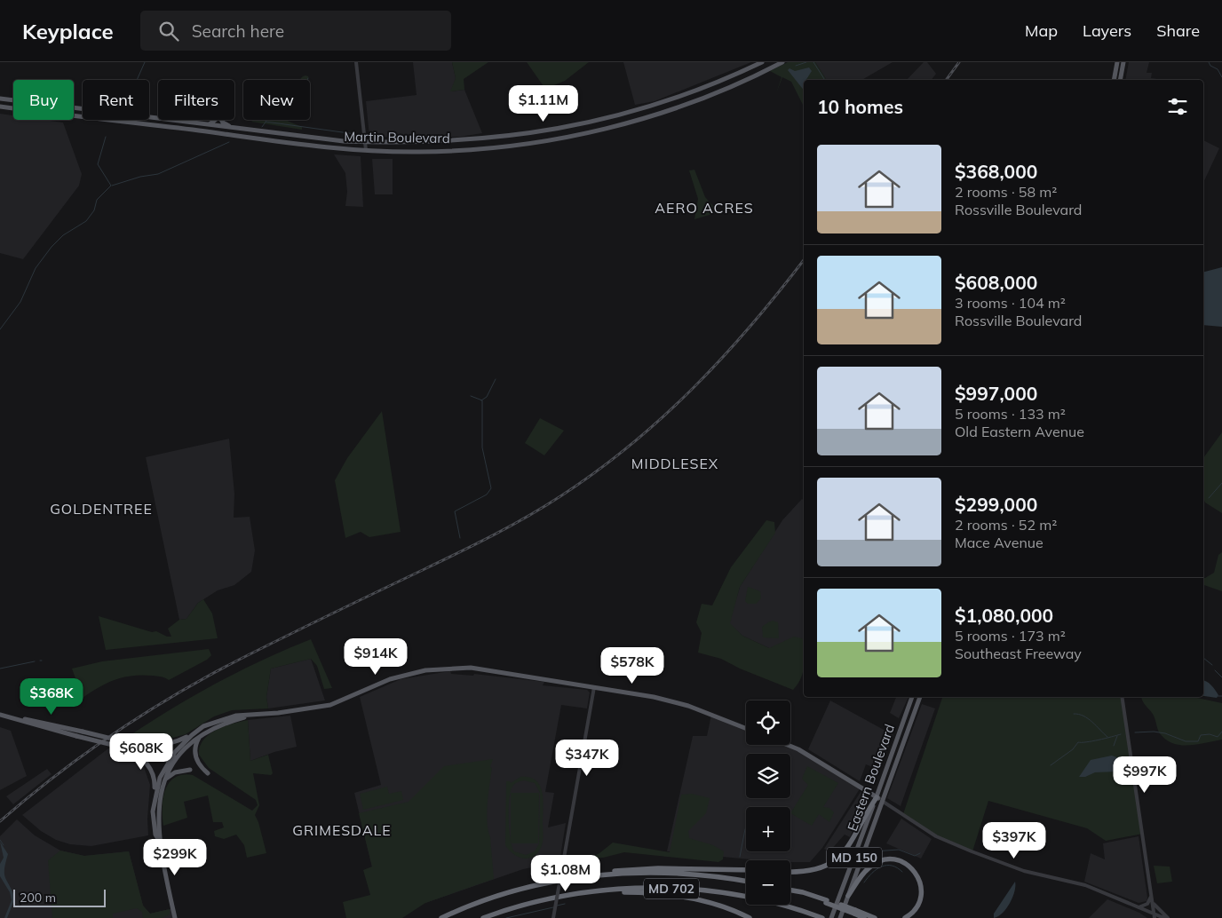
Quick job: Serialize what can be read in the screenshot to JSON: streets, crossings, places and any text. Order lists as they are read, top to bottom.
{
  "streets": {
    "highway": ["MD 702"],
    "main road": ["Martin Boulevard", "Eastern Boulevard", "MD 150"]
  },
  "districts": [
    "AERO ACRES",
    "MIDDLESEX",
    "GOLDENTREE",
    "GRIMESDALE"
  ],
  "scale_bar": "200 m",
  "page": {
    "header": "Keyplace",
    "search": "Search here",
    "nav": ["Map", "Layers", "Share"],
    "chip": [
      "Buy",
      "Rent",
      "Filters",
      "New"
    ],
    "heading": "10 homes",
    "price": [
      "$1.11M",
      "$914K",
      "$578K",
      "$368K",
      "$608K",
      "$347K",
      "$997K",
      "$397K",
      "$299K",
      "$1.08M"
    ],
    "list": [
      {
        "name": "$368,000",
        "note": "2 rooms · 58 m² · Rossville Boulevard"
      },
      {
        "name": "$608,000",
        "note": "3 rooms · 104 m² · Rossville Boulevard"
      },
      {
        "name": "$997,000",
        "note": "5 rooms · 133 m² · Old Eastern Avenue"
      },
      {
        "name": "$299,000",
        "note": "2 rooms · 52 m² · Mace Avenue"
      },
      {
        "name": "$1,080,000",
        "note": "5 rooms · 173 m² · Southeast Freeway"
      }
    ],
    "map_buttons": ["+", "−"],
    "scale": "200 m"
  }
}
